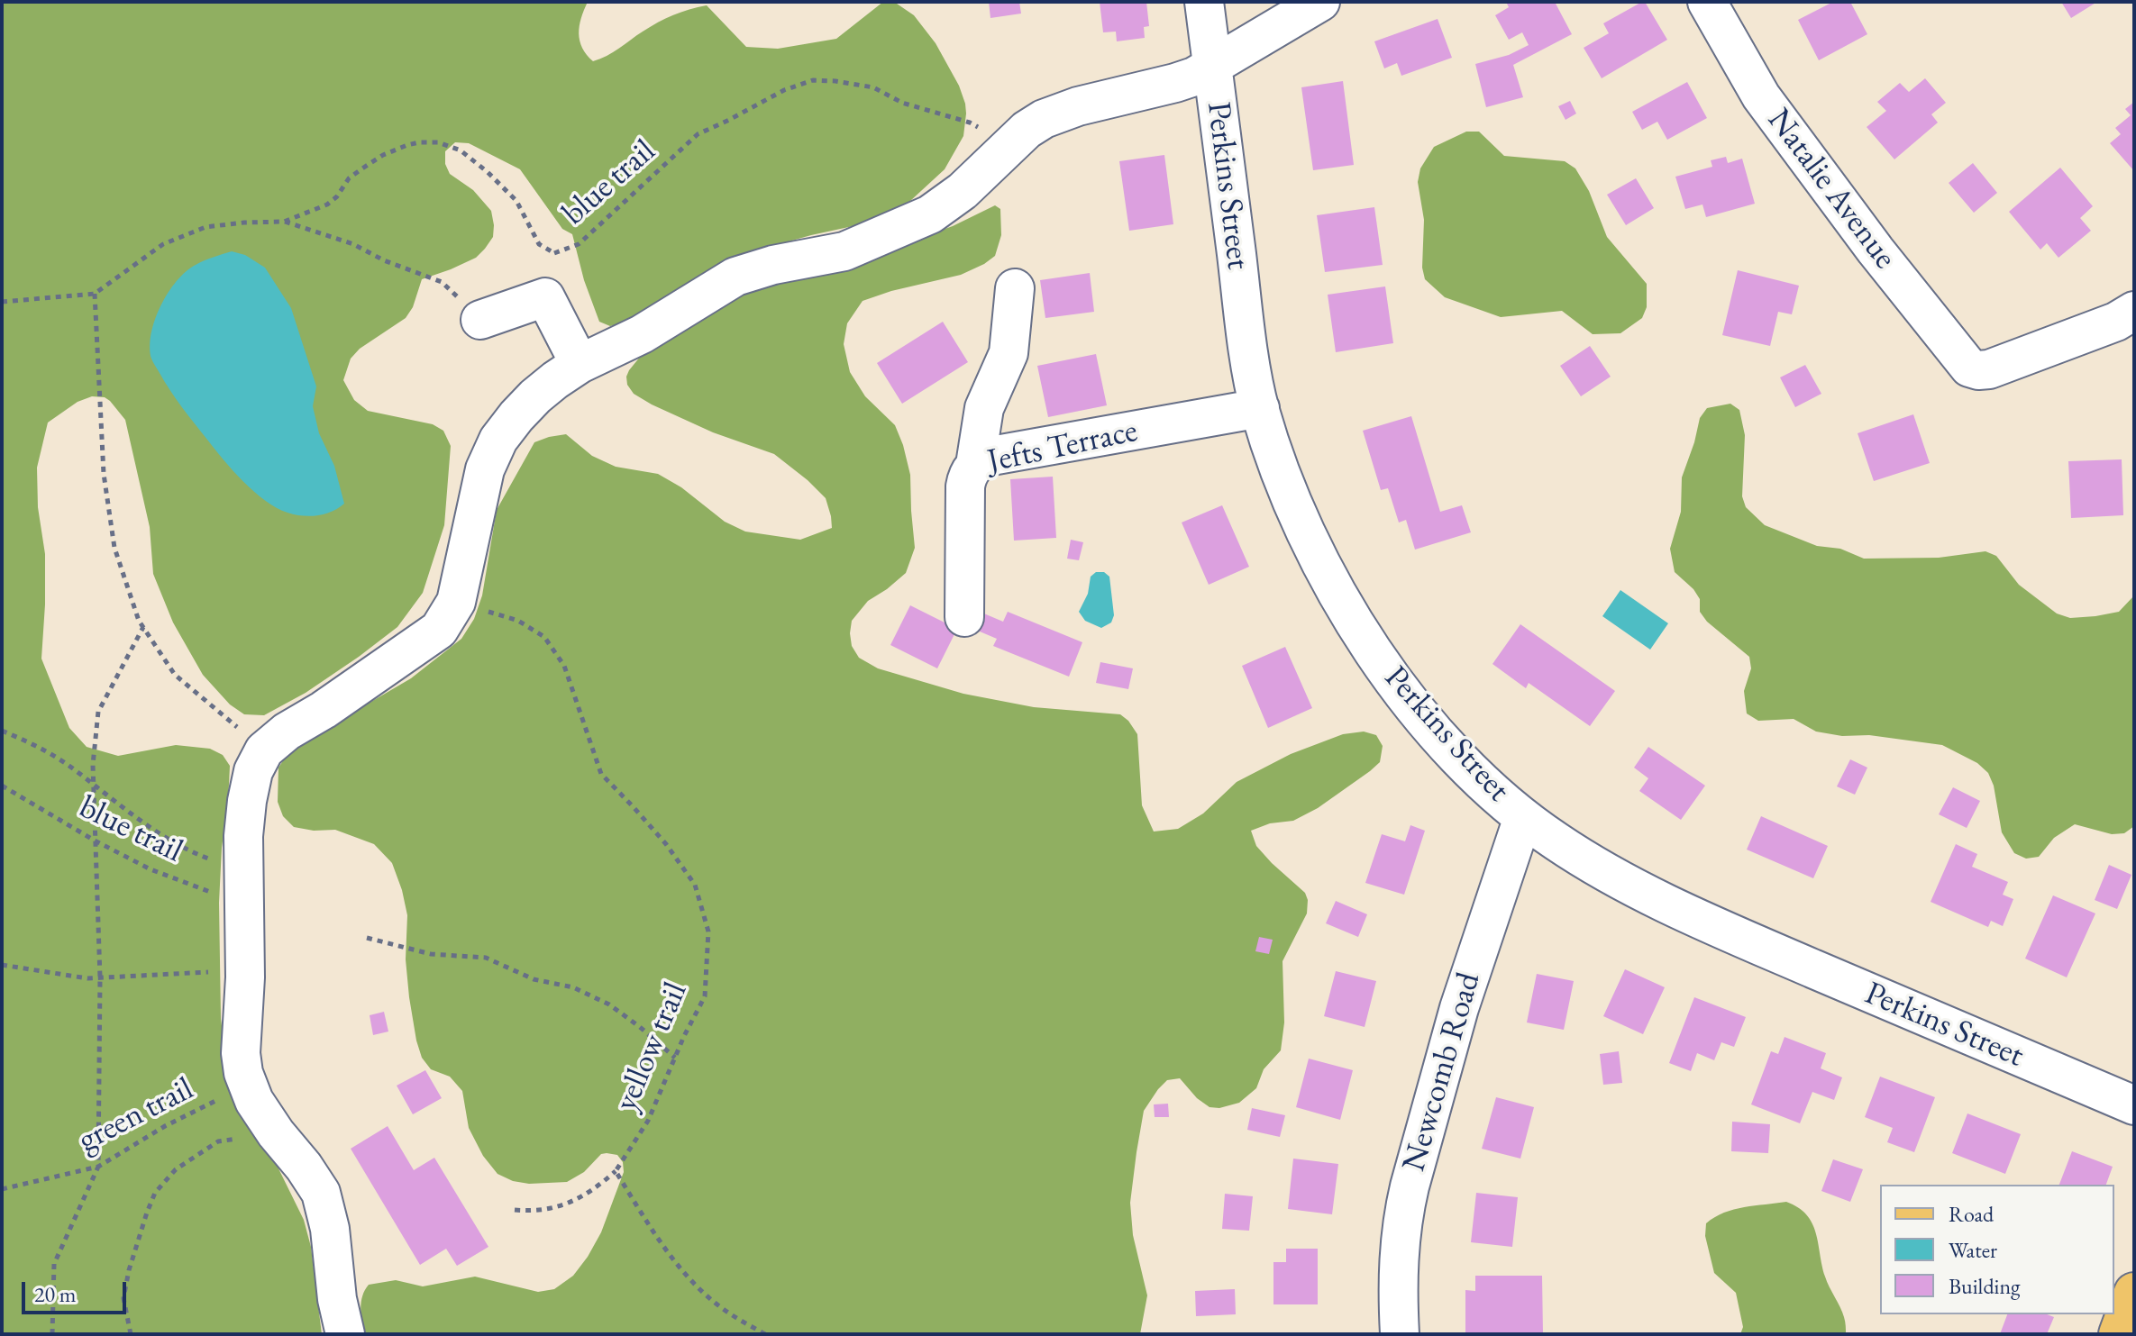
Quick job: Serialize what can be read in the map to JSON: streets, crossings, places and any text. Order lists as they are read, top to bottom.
{
  "streets": {
    "street": [
      "Perkins Street",
      "Natalie Avenue",
      "Jefts Terrace",
      "Newcomb Road"
    ],
    "path": ["blue trail", "yellow trail", "green trail"]
  },
  "crossings": [
    ["Perkins Street", "Jefts Terrace"],
    ["Perkins Street", "Newcomb Road"]
  ],
  "legend": ["Road", "Water", "Building"],
  "scale_bar": "20 m"
}
